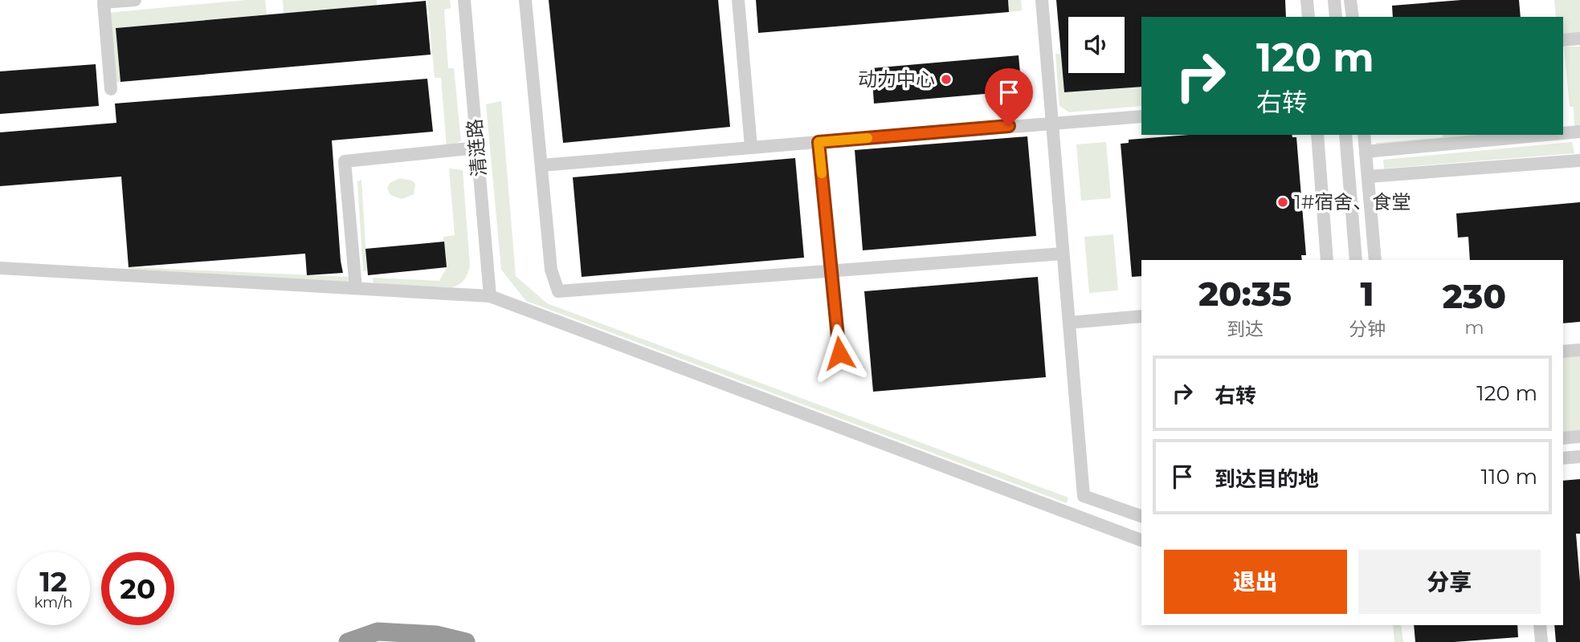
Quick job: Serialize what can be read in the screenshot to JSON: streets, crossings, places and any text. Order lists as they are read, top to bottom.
{
  "streets": {
    "street": ["清涟路"]
  },
  "places": ["动力中心", "1#宿舍、食堂"],
  "page": {
    "turn": ["120 m", "右转"],
    "eta": [
      "20:35",
      "到达",
      "1",
      "分钟",
      "230",
      "m"
    ],
    "list": [
      {
        "name": "右转",
        "value": "120 m"
      },
      {
        "name": "到达目的地",
        "value": "110 m"
      }
    ],
    "buttons": ["退出", "分享"],
    "speed": "12 km/h",
    "limit": "20"
  }
}
